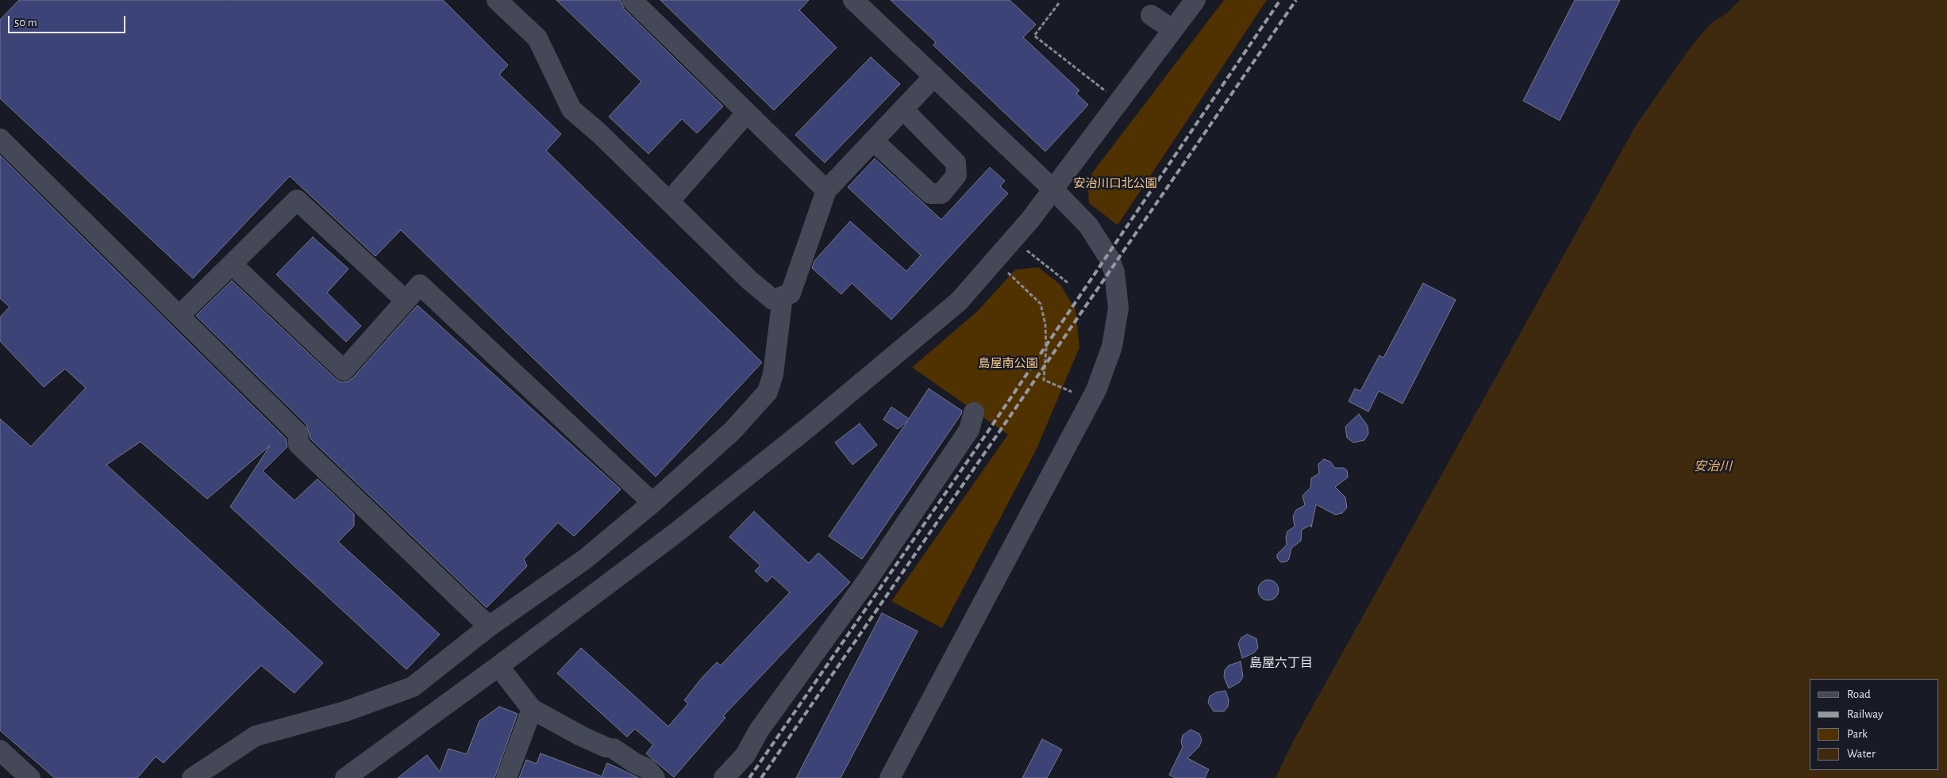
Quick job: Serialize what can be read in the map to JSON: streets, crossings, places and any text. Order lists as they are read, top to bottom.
{
  "districts": ["島屋六丁目"],
  "water": ["安治川"],
  "parks": ["安治川口北公園", "島屋南公園"],
  "legend": [
    "Road",
    "Railway",
    "Park",
    "Water"
  ],
  "scale_bar": "50 m"
}
